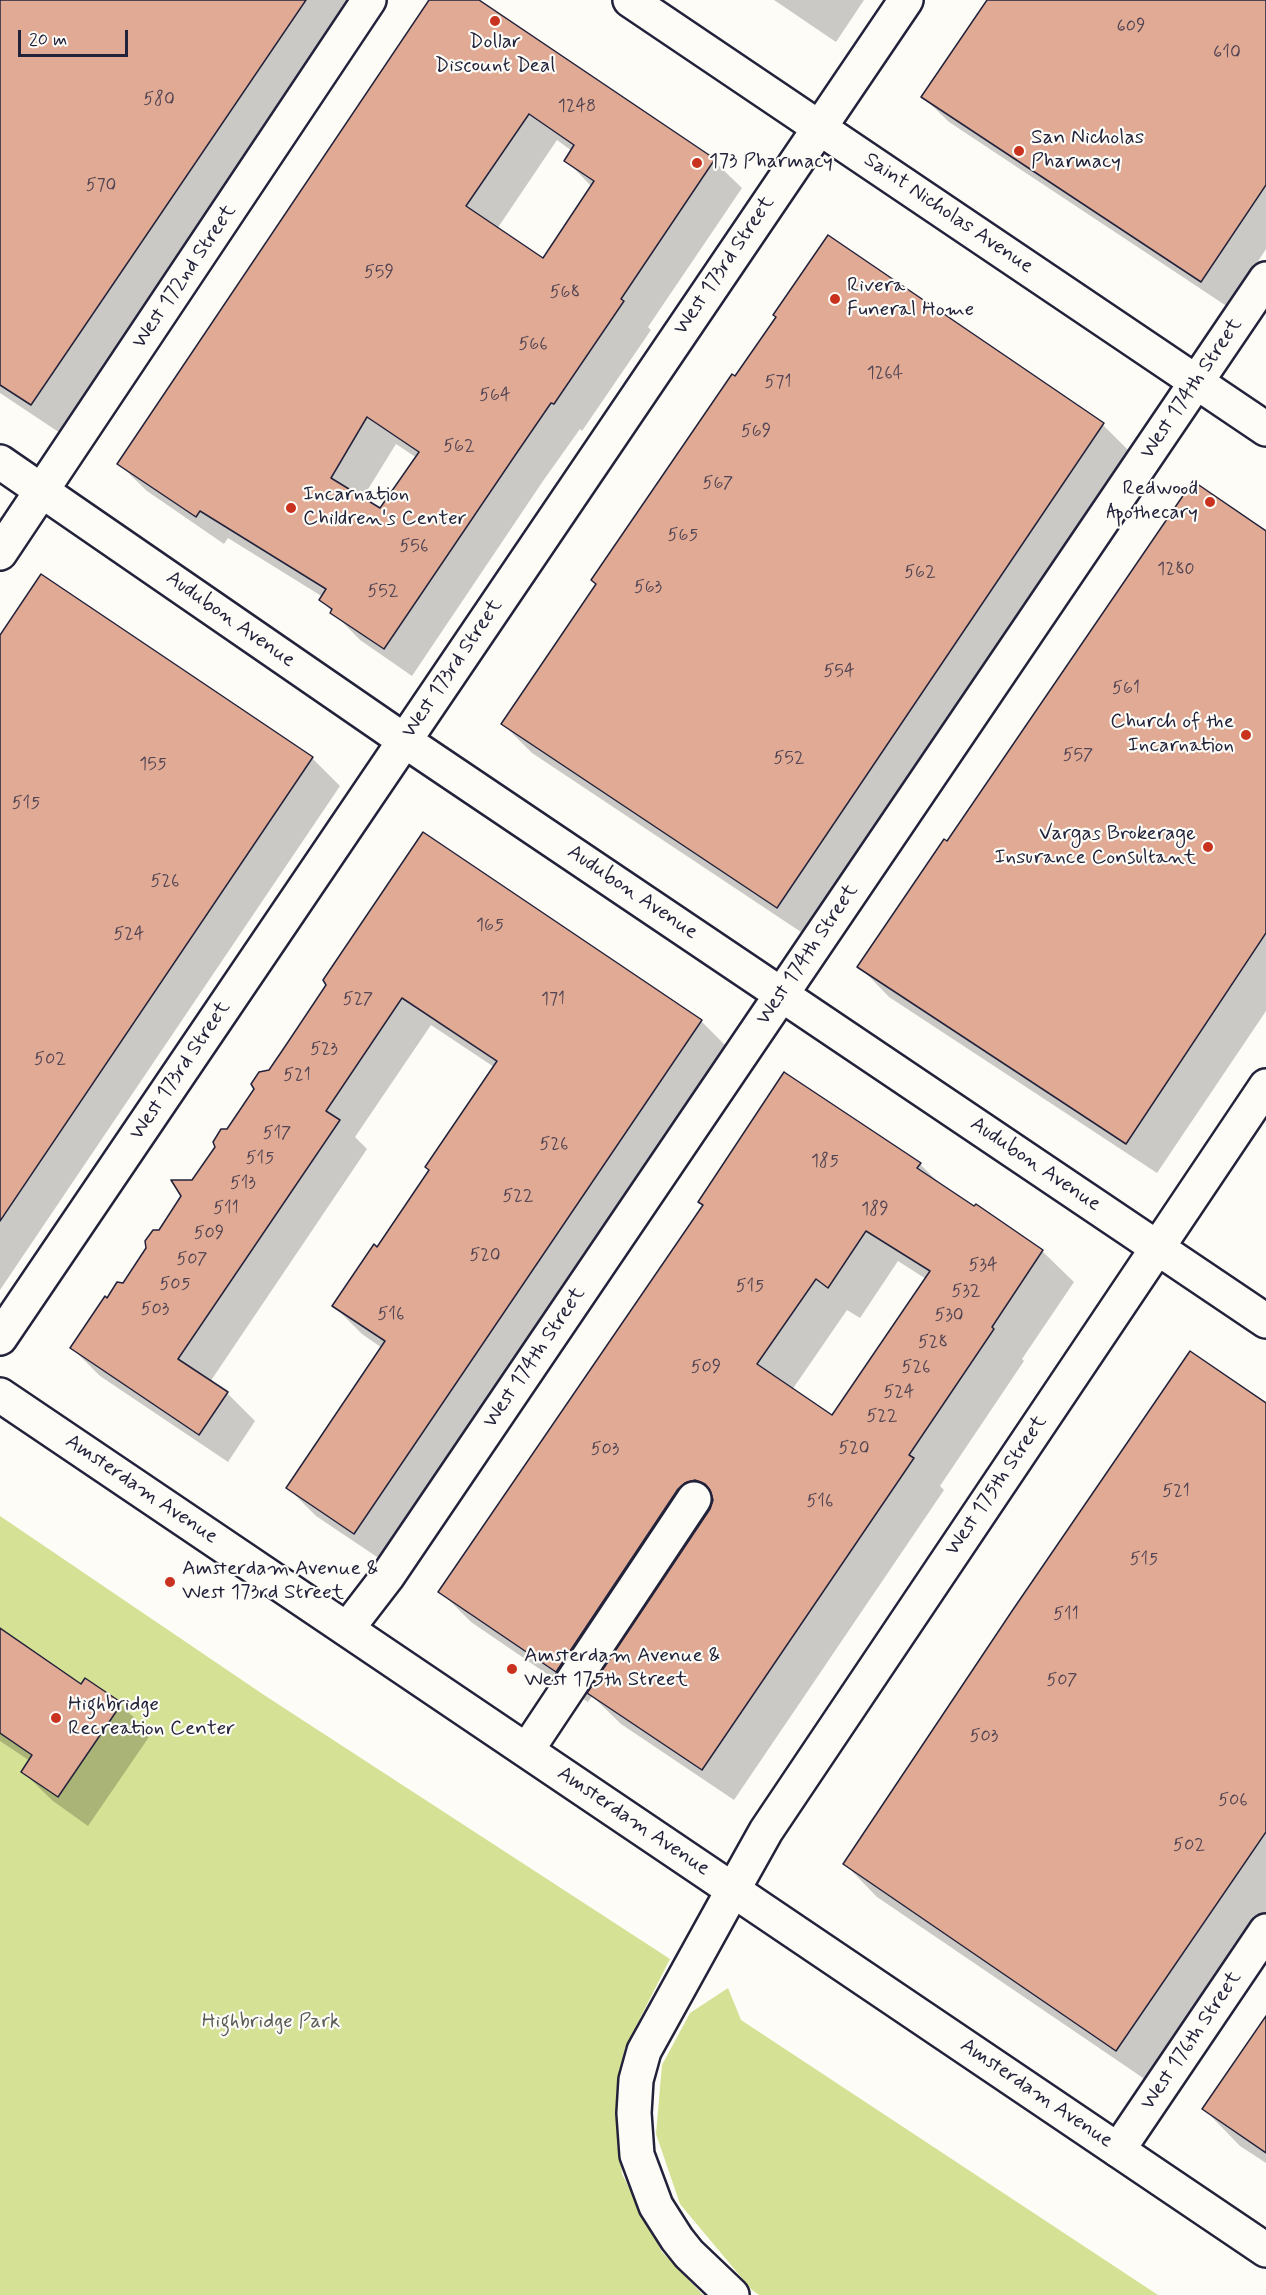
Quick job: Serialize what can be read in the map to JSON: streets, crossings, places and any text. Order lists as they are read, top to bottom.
{
  "streets": {
    "main road": [
      "Saint Nicholas Avenue",
      "West 173rd Street",
      "West 172nd Street",
      "West 174th Street",
      "Audubon Avenue",
      "West 175th Street",
      "Amsterdam Avenue",
      "West 176th Street"
    ]
  },
  "crossings": [
    ["Saint Nicholas Avenue", "West 173rd Street"],
    ["Saint Nicholas Avenue", "West 174th Street"],
    ["West 173rd Street", "Audubon Avenue"],
    ["West 172nd Street", "Audubon Avenue"],
    ["West 174th Street", "Audubon Avenue"],
    ["West 174th Street", "Amsterdam Avenue"],
    ["Audubon Avenue", "West 175th Street"],
    ["West 175th Street", "Amsterdam Avenue"],
    ["Amsterdam Avenue", "West 176th Street"]
  ],
  "parks": ["Highbridge Park"],
  "places": [
    "Dollar Discount Deal",
    "San Nicholas Pharmacy",
    "173 Pharmacy",
    "Rivera Funeral Home",
    "Redwood Apothecary",
    "Incarnation Children's Center",
    "Church of the Incarnation",
    "Vargas Brokerage Insurance Consultant",
    "Amsterdam Avenue & West 173rd Street",
    "Amsterdam Avenue & West 175th Street",
    "Highbridge Recreation Center"
  ],
  "house_numbers": [
    "609",
    "610",
    "580",
    "1248",
    "570",
    "559",
    "568",
    "566",
    "1264",
    "571",
    "564",
    "569",
    "562",
    "567",
    "565",
    "556",
    "1280",
    "562",
    "563",
    "552",
    "554",
    "561",
    "557",
    "552",
    "155",
    "515",
    "526",
    "165",
    "524",
    "527",
    "171",
    "523",
    "502",
    "521",
    "517",
    "526",
    "515",
    "185",
    "513",
    "522",
    "511",
    "189",
    "509",
    "520",
    "507",
    "534",
    "505",
    "515",
    "532",
    "503",
    "516",
    "530",
    "528",
    "509",
    "526",
    "524",
    "522",
    "520",
    "503",
    "521",
    "516",
    "515",
    "511",
    "507",
    "503",
    "506",
    "502"
  ],
  "scale_bar": "20 m"
}
